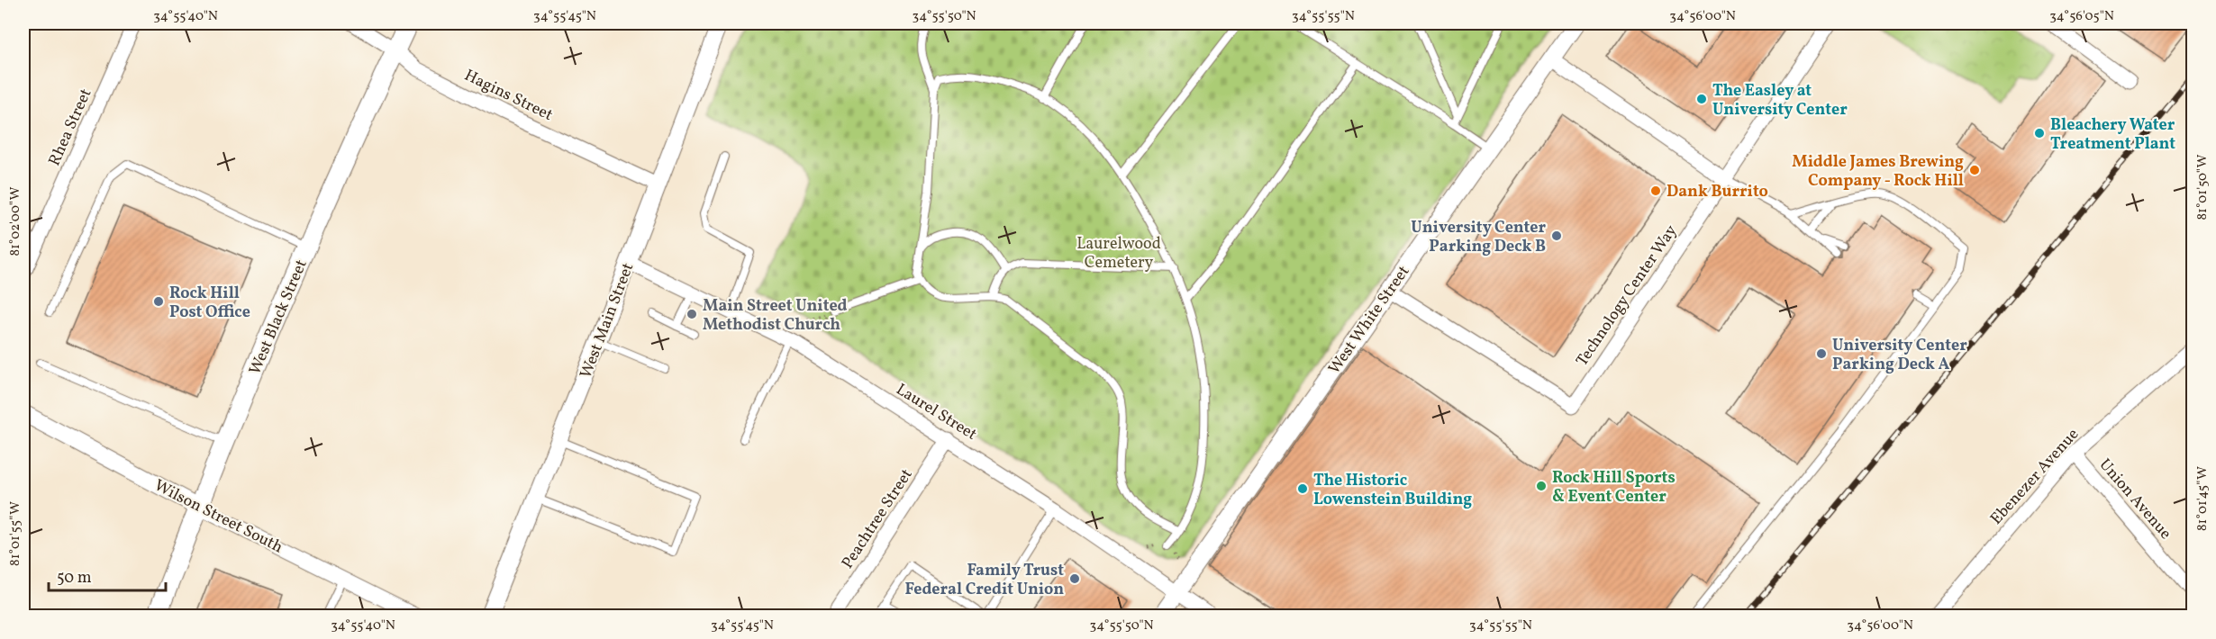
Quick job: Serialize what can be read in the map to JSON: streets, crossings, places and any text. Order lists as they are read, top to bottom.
{
  "streets": {
    "main road": ["West Black Street"],
    "street": [
      "Hagins Street",
      "Rhea Street",
      "Technology Center Way",
      "West White Street",
      "West Main Street",
      "Laurel Street",
      "Ebenezer Avenue",
      "Union Avenue",
      "Wilson Street South",
      "Peachtree Street"
    ]
  },
  "crossings": [
    ["Hagins Street", "West Black Street"],
    ["Hagins Street", "West Main Street"],
    ["Technology Center Way", "West White Street"],
    ["West Black Street", "Wilson Street South"],
    ["West White Street", "Laurel Street"],
    ["West Main Street", "Laurel Street"],
    ["Laurel Street", "Peachtree Street"],
    ["Ebenezer Avenue", "Union Avenue"]
  ],
  "parks": ["Laurelwood Cemetery"],
  "places": [
    "The Easley at University Center",
    "Bleachery Water Treatment Plant",
    "Middle James Brewing Company - Rock Hill",
    "Dank Burrito",
    "University Center Parking Deck B",
    "Rock Hill Post Office",
    "Main Street United Methodist Church",
    "University Center Parking Deck A",
    "Rock Hill Sports & Event Center",
    "The Historic Lowenstein Building",
    "Family Trust Federal Credit Union"
  ],
  "scale_bar": "50 m",
  "coordinates": [
    "34°55'40\"N",
    "34°55'45\"N",
    "34°55'50\"N",
    "34°55'55\"N",
    "34°56'00\"N",
    "34°56'05\"N",
    "81°01'50\"W",
    "81°02'00\"W",
    "81°01'45\"W",
    "81°01'55\"W"
  ]
}
